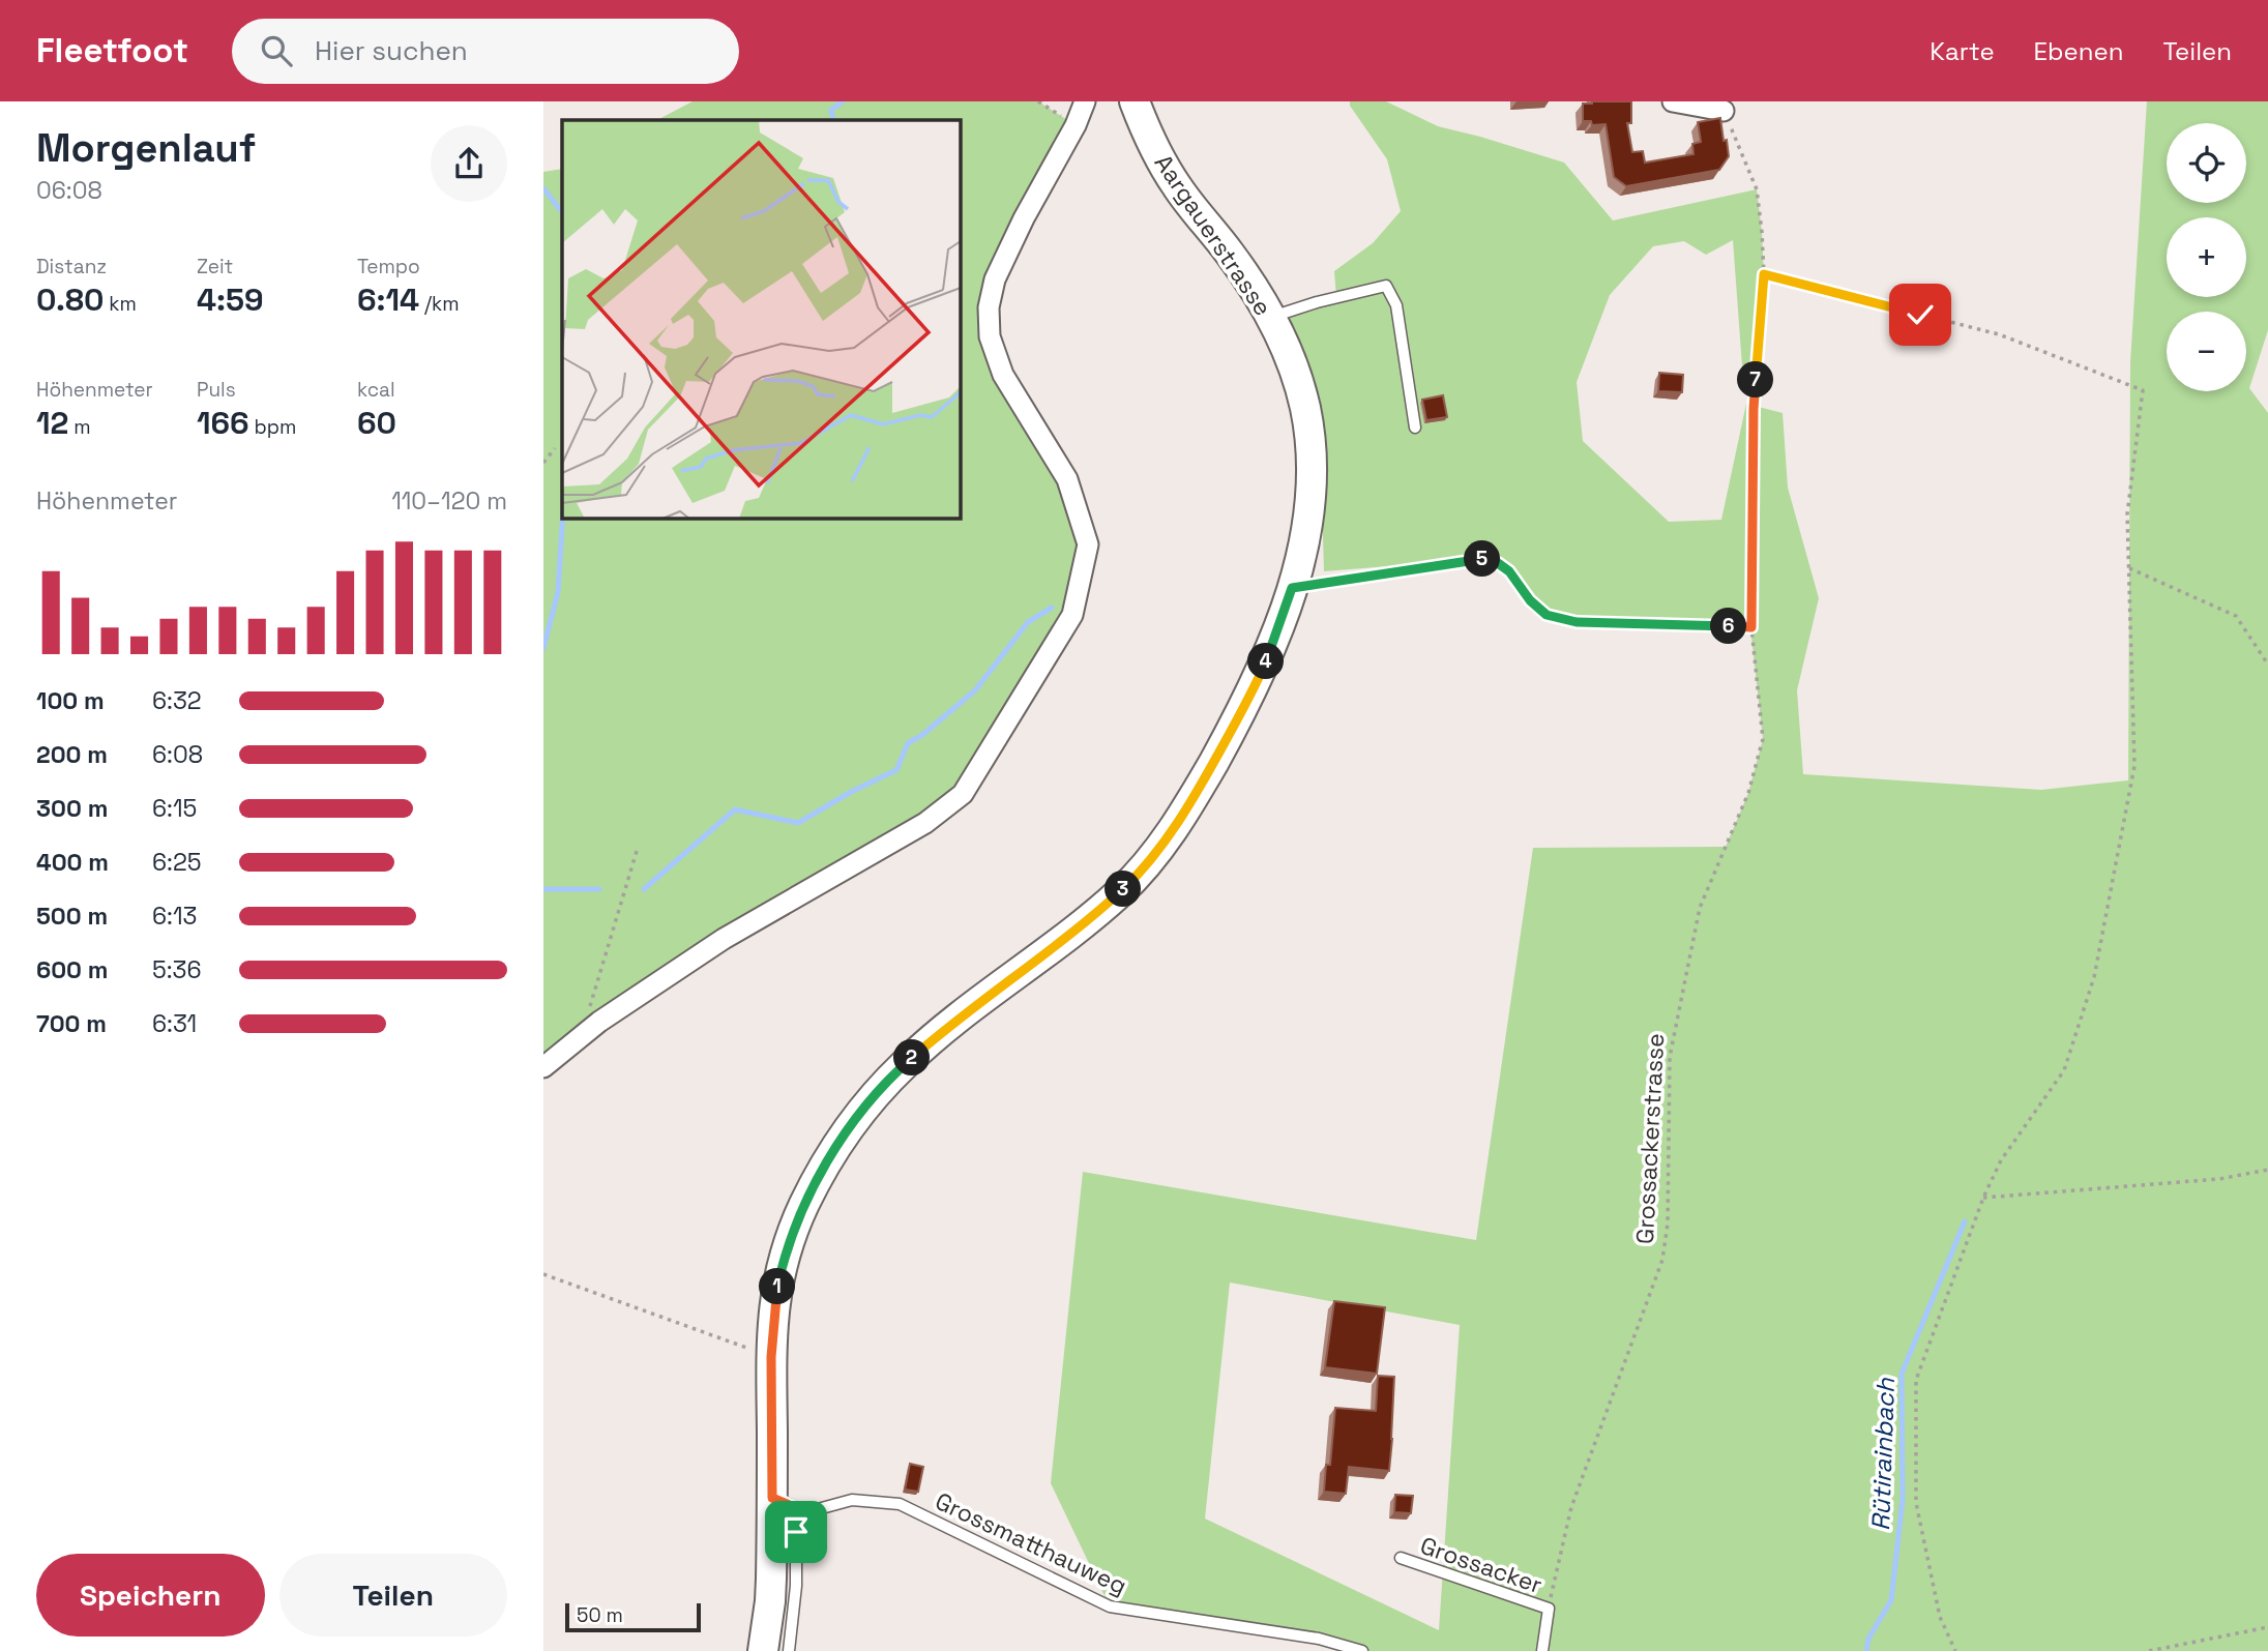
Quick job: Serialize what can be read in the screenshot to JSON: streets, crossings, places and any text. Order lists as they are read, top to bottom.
{
  "streets": {
    "main road": ["Aargauerstrasse"],
    "lane": ["Grossmatthauweg", "Grossacker"],
    "path": ["Grossackerstrasse"]
  },
  "crossings": [
    ["Grossackerstrasse", "Grossacker"]
  ],
  "water": ["Rütirainbach"],
  "scale_bar": "50 m",
  "page": {
    "header": "Fleetfoot",
    "search": "Hier suchen",
    "nav": ["Karte", "Ebenen", "Teilen"],
    "heading": ["Morgenlauf", "06:08"],
    "map_buttons": ["+", "−"],
    "stats": [
      ["Distanz", "0.80 km"],
      ["Zeit", "4:59"],
      ["Tempo", "6:14 /km"],
      ["Höhenmeter", "12 m"],
      ["Puls", "166 bpm"],
      ["kcal", "60"]
    ],
    "pins": [
      "7",
      "5",
      "6",
      "4",
      "3",
      "2",
      "1"
    ],
    "chart": ["Höhenmeter", "110–120 m"],
    "list": [
      {
        "name": "100 m",
        "note": "6:32"
      },
      {
        "name": "200 m",
        "note": "6:08"
      },
      {
        "name": "300 m",
        "note": "6:15"
      },
      {
        "name": "400 m",
        "note": "6:25"
      },
      {
        "name": "500 m",
        "note": "6:13"
      },
      {
        "name": "600 m",
        "note": "5:36"
      },
      {
        "name": "700 m",
        "note": "6:31"
      }
    ],
    "buttons": ["Speichern", "Teilen"],
    "scale": "50 m"
  }
}
